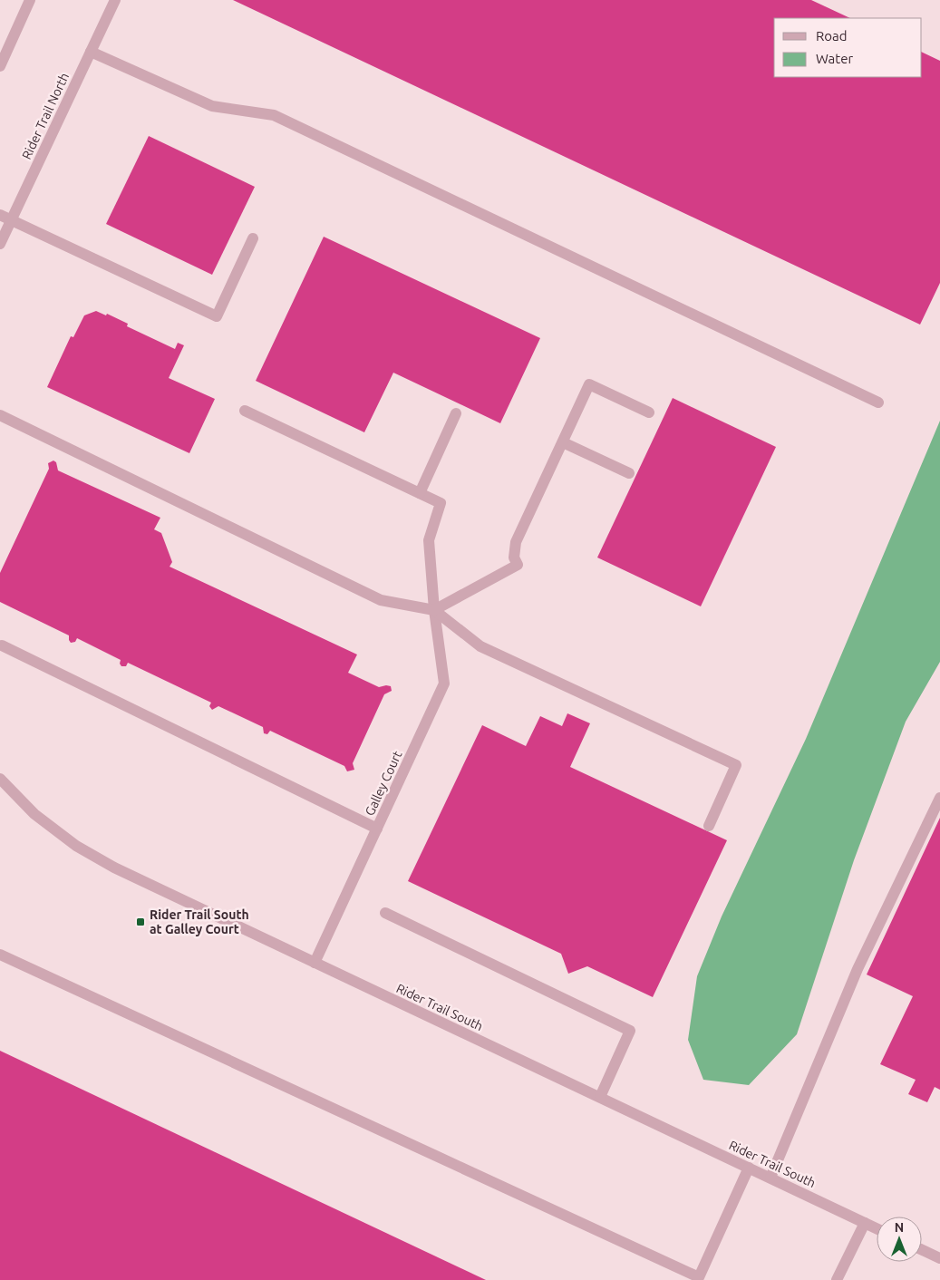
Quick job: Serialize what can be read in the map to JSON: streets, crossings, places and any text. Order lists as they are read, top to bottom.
{
  "streets": {
    "street": ["Rider Trail North", "Galley Court", "Rider Trail South"]
  },
  "crossings": [
    ["Galley Court", "Rider Trail South"]
  ],
  "places": {
    "transit": ["Rider Trail South at Galley Court"]
  },
  "legend": ["Road", "Water"],
  "north": "top"
}
